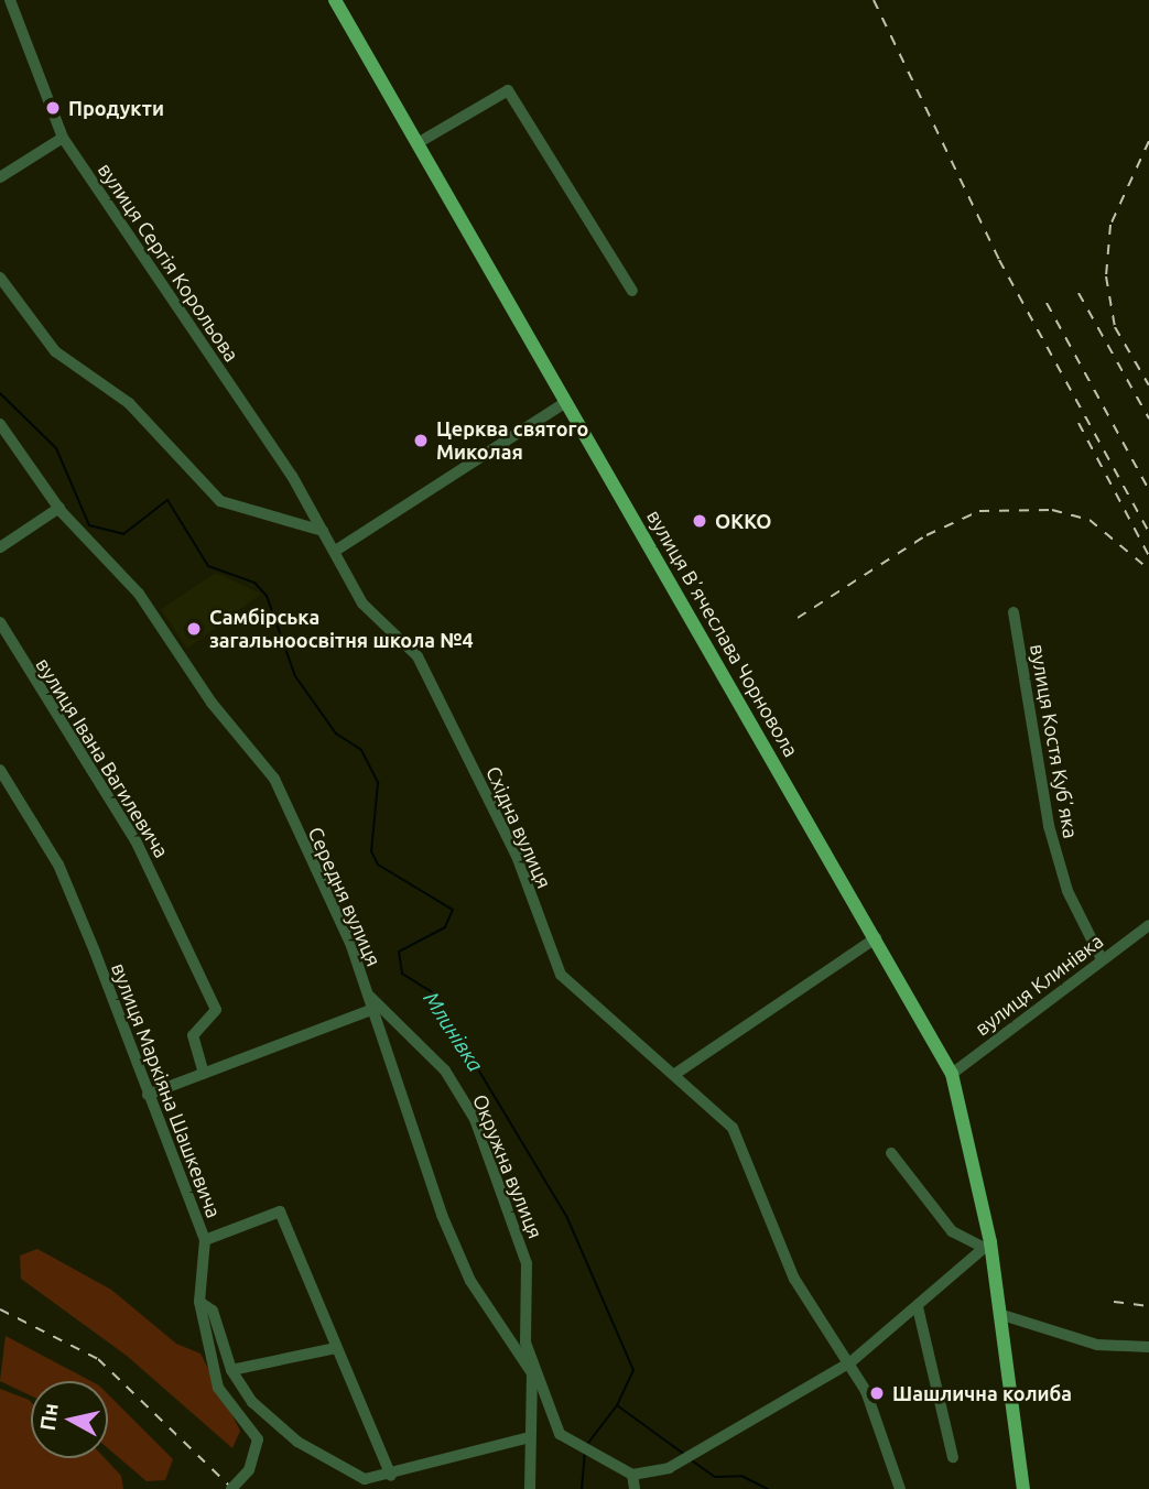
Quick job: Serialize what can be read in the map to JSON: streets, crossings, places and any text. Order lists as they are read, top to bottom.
{
  "streets": {
    "main road": ["вулиця Вʼячеслава Чорновола"],
    "street": [
      "вулиця Сергія Корольова",
      "вулиця Костя Кубʼяка",
      "вулиця Івана Вагилевича",
      "Східна вулиця",
      "Середня вулиця",
      "вулиця Клинівка",
      "вулиця Маркіяна Шашкевича",
      "Окружна вулиця"
    ]
  },
  "crossings": [
    ["вулиця Сергія Корольова", "Східна вулиця"],
    ["вулиця Вʼячеслава Чорновола", "вулиця Клинівка"],
    ["вулиця Костя Кубʼяка", "вулиця Клинівка"],
    ["Середня вулиця", "Окружна вулиця"]
  ],
  "water": ["Млинівка"],
  "places": [
    "Продукти",
    "Церква святого Миколая",
    "OKKO",
    "Самбірська загальноосвітня школа №4",
    "Шашлична колиба"
  ],
  "north": "left"
}
